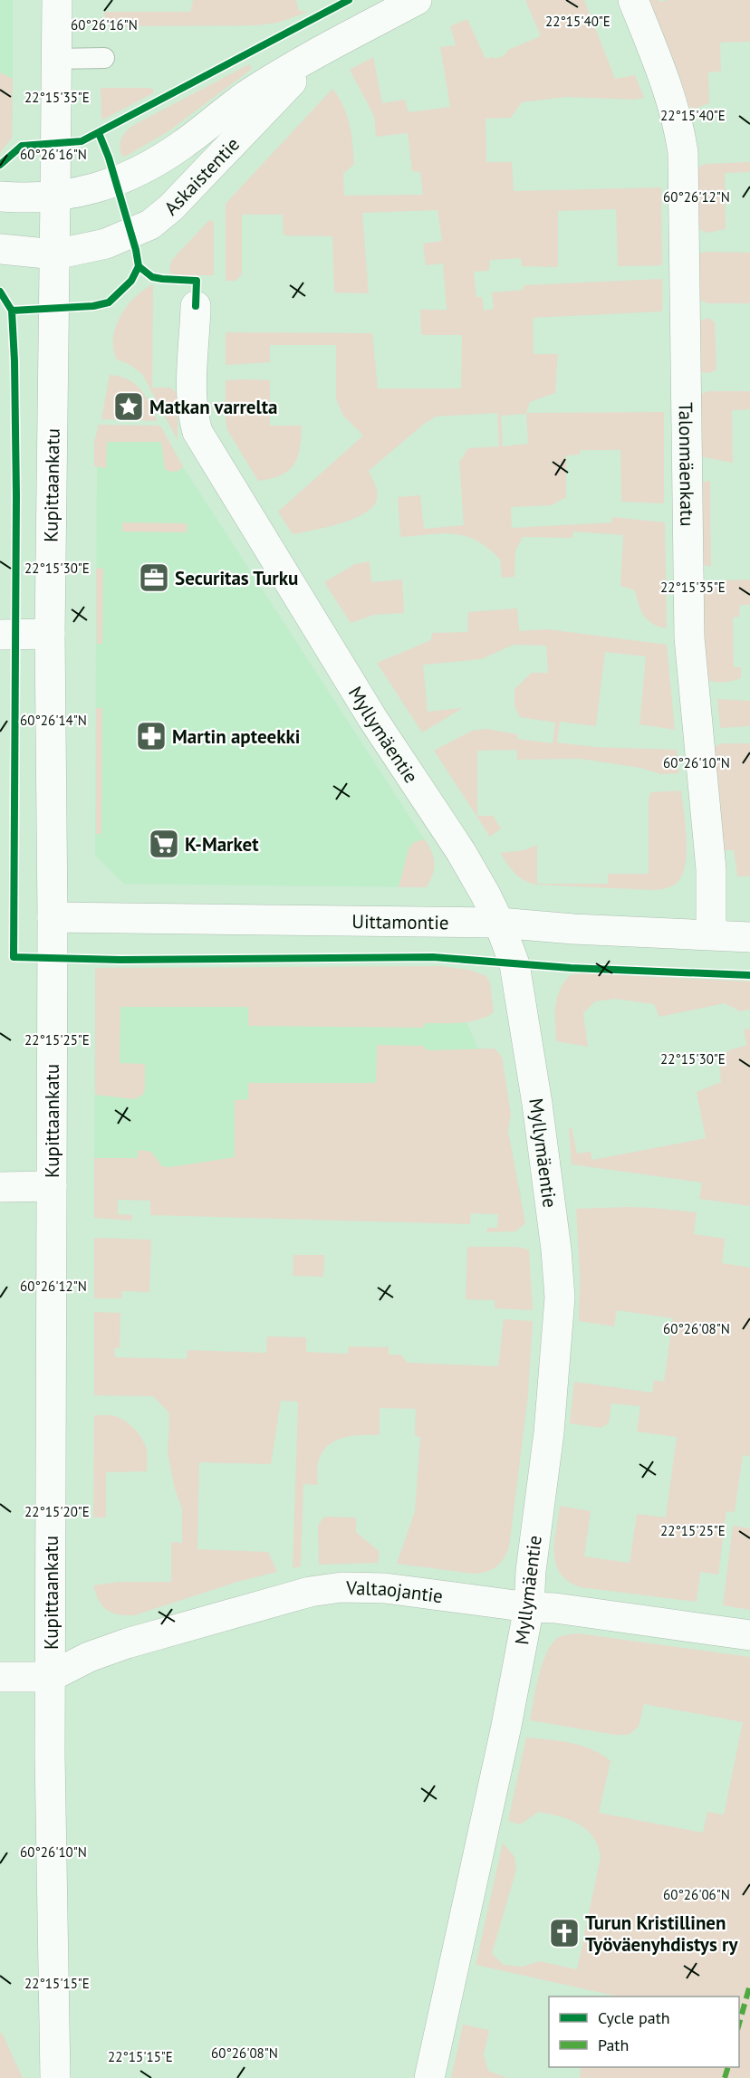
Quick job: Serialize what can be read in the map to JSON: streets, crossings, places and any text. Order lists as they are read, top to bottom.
{
  "streets": {
    "street": [
      "Askaistentie",
      "Talonmäenkatu",
      "Kupittaankatu",
      "Myllymäentie",
      "Uittamontie",
      "Valtaojantie"
    ]
  },
  "crossings": [
    ["Askaistentie", "Kupittaankatu"],
    ["Talonmäenkatu", "Uittamontie"],
    ["Kupittaankatu", "Uittamontie"],
    ["Kupittaankatu", "Valtaojantie"],
    ["Myllymäentie", "Uittamontie"],
    ["Myllymäentie", "Valtaojantie"]
  ],
  "places": {
    "place": ["Matkan varrelta"],
    "office": ["Securitas Turku"],
    "pharmacy": ["Martin apteekki"],
    "supermarket": ["K-Market"],
    "church": ["Turun Kristillinen Työväenyhdistys ry"]
  },
  "legend": ["Cycle path", "Path"],
  "coordinates": [
    "22°15'40\"E",
    "60°26'16\"N",
    "22°15'35\"E",
    "60°26'12\"N",
    "22°15'30\"E",
    "60°26'14\"N",
    "60°26'10\"N",
    "22°15'25\"E",
    "60°26'08\"N",
    "22°15'20\"E",
    "60°26'06\"N",
    "22°15'15\"E"
  ]
}
